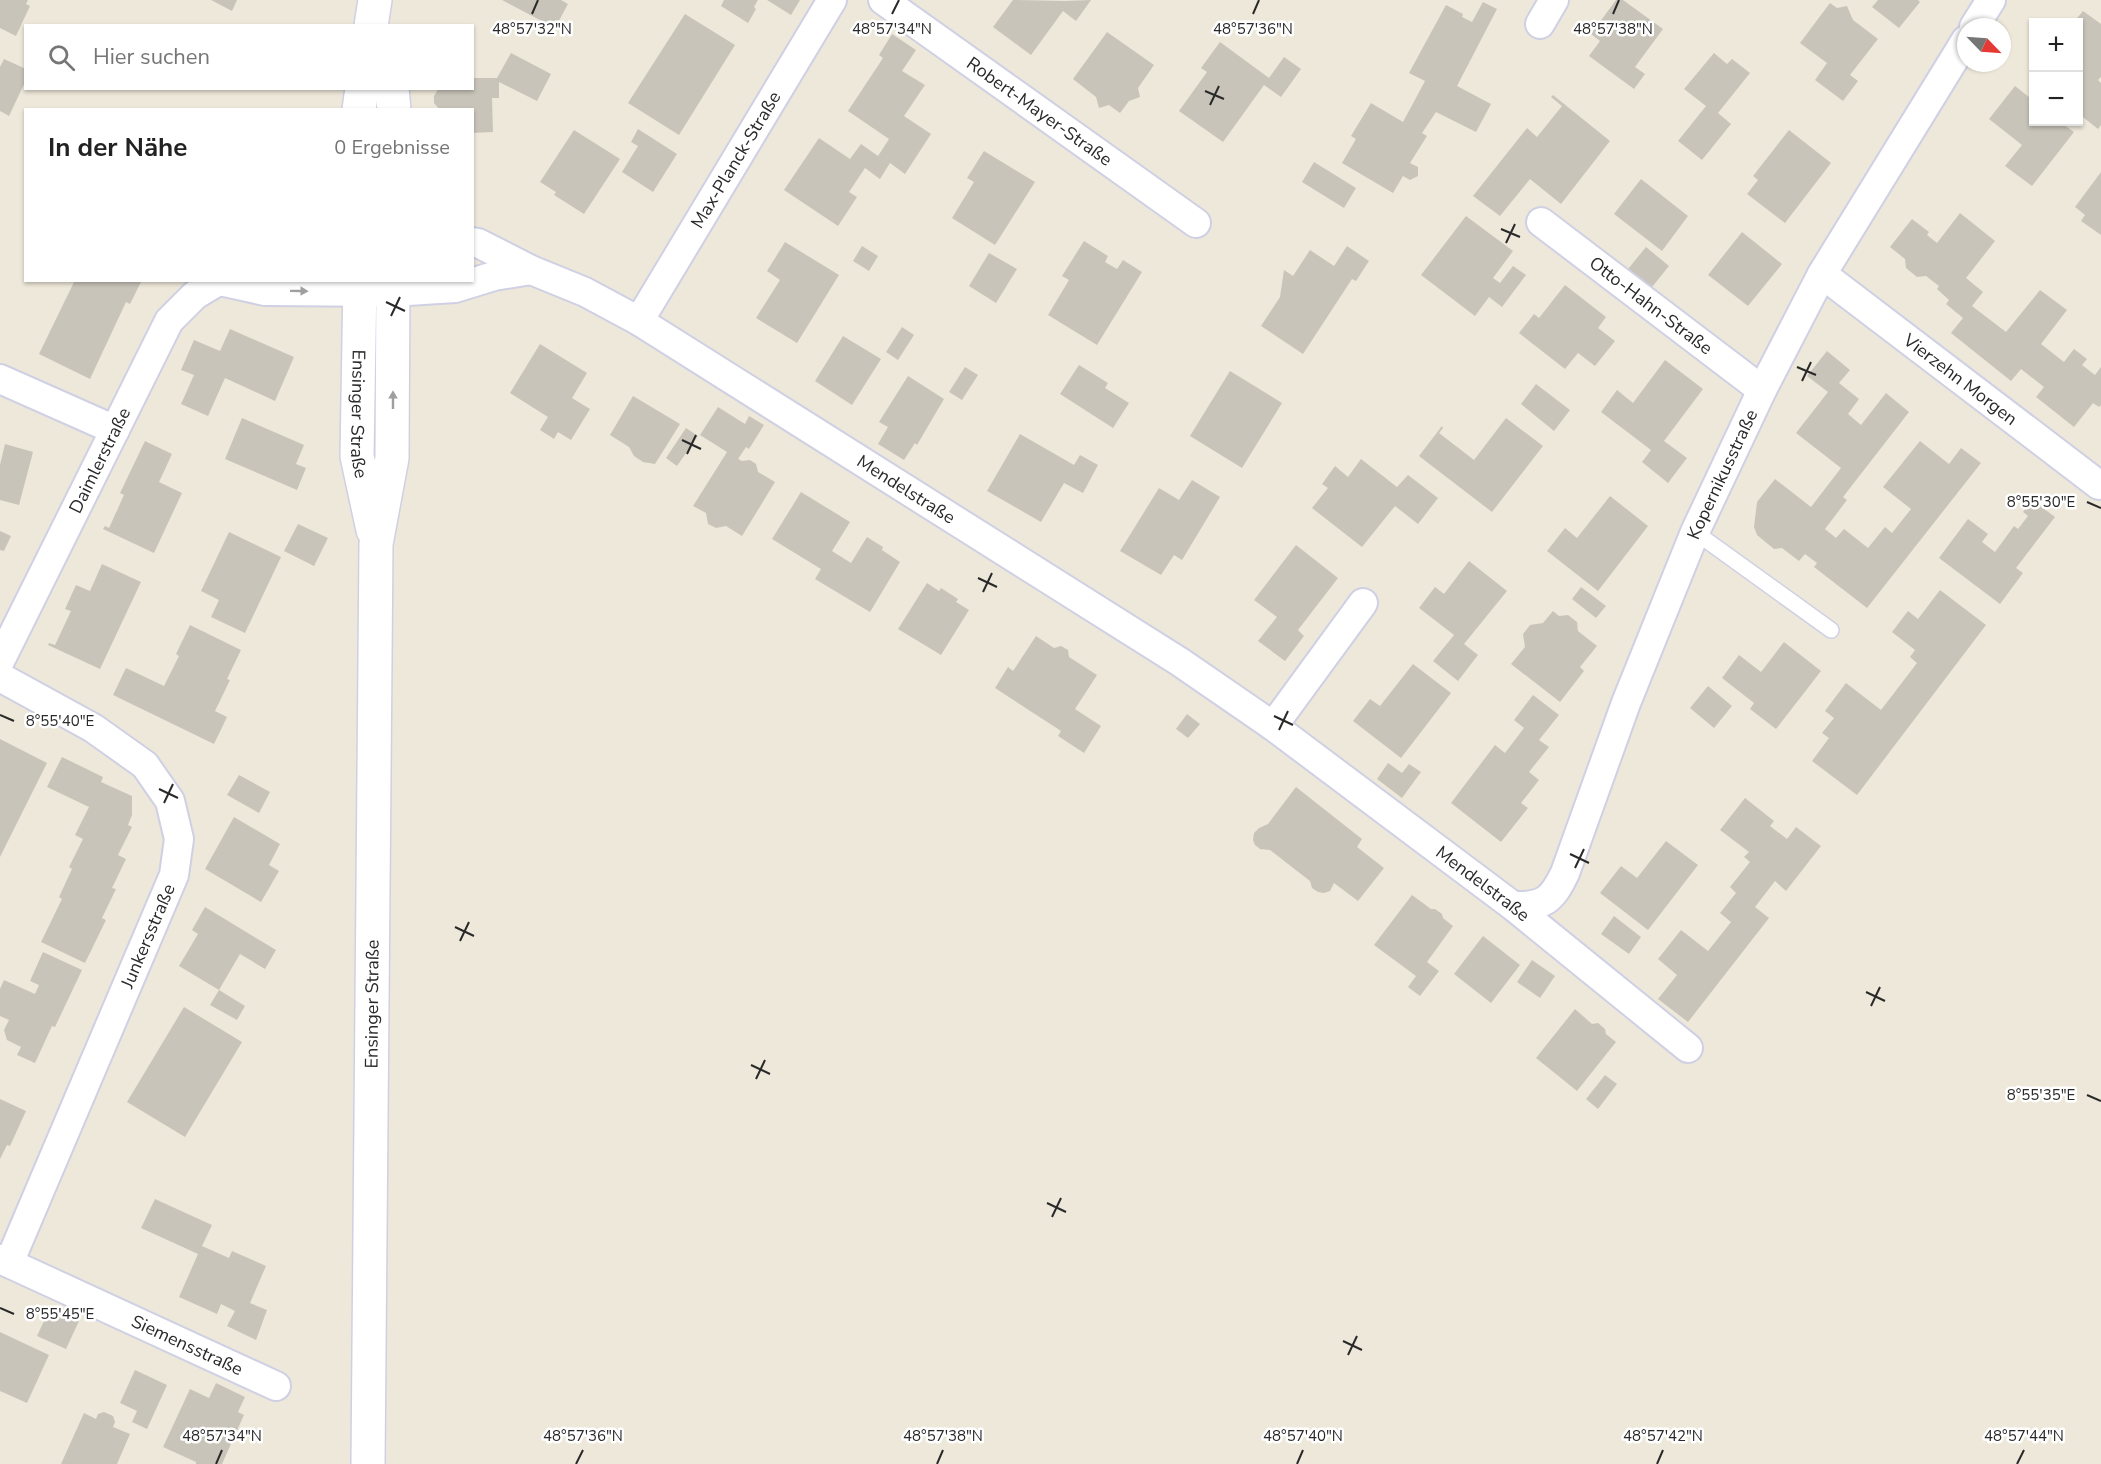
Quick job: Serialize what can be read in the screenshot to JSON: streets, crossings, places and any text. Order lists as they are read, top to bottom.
{
  "streets": {
    "street": [
      "Robert-Mayer-Straße",
      "Max-Planck-Straße",
      "Otto-Hahn-Straße",
      "Vierzehn Morgen",
      "Ensinger Straße",
      "Daimlerstraße",
      "Kopernikusstraße",
      "Mendelstraße",
      "Junkersstraße",
      "Siemensstraße"
    ]
  },
  "crossings": [
    ["Max-Planck-Straße", "Mendelstraße"],
    ["Otto-Hahn-Straße", "Kopernikusstraße"],
    ["Vierzehn Morgen", "Kopernikusstraße"],
    ["Kopernikusstraße", "Mendelstraße"],
    ["Junkersstraße", "Siemensstraße"]
  ],
  "north": "bottom right",
  "page": {
    "map_buttons": ["+", "−"],
    "search": "Hier suchen",
    "heading": ["In der Nähe", "0 Ergebnisse"]
  },
  "coordinates": [
    "48°57'32\"N",
    "48°57'34\"N",
    "48°57'36\"N",
    "48°57'38\"N",
    "8°55'30\"E",
    "8°55'40\"E",
    "8°55'35\"E",
    "8°55'45\"E",
    "48°57'40\"N",
    "48°57'42\"N",
    "48°57'44\"N"
  ]
}
